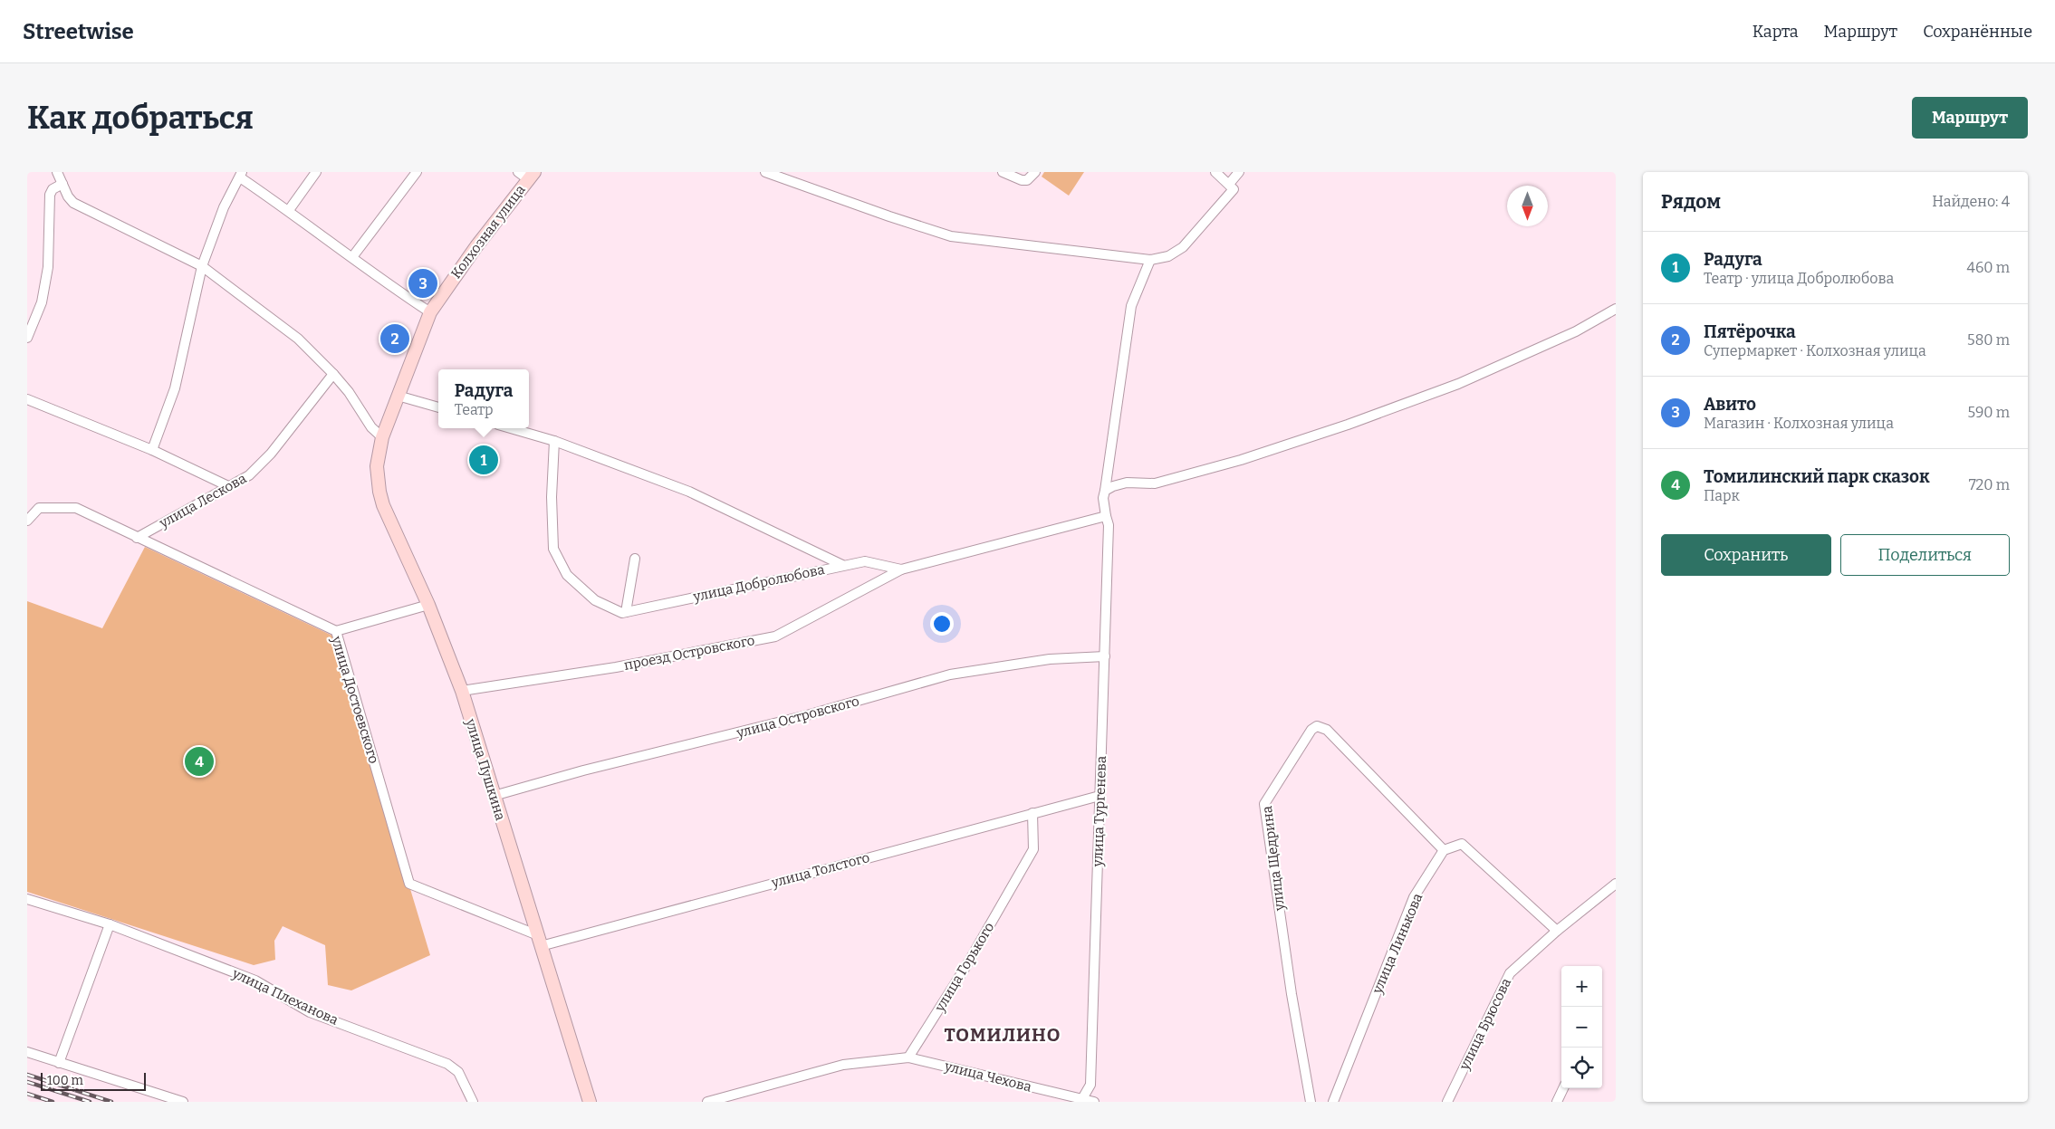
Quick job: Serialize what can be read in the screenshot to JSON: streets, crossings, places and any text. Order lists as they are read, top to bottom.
{
  "streets": {
    "main road": ["Колхозная улица", "улица Пушкина"],
    "street": [
      "улица Лескова",
      "улица Добролюбова",
      "проезд Островского",
      "улица Достоевского",
      "улица Островского",
      "улица Тургенева",
      "улица Щедрина",
      "улица Толстого",
      "улица Линькова",
      "улица Горького",
      "улица Плеханова",
      "улица Брюсова",
      "улица Чехова"
    ]
  },
  "crossings": [
    ["Колхозная улица", "улица Пушкина"],
    ["улица Лескова", "улица Достоевского"],
    ["проезд Островского", "улица Пушкина"],
    ["проезд Островского", "улица Тургенева"],
    ["улица Достоевского", "улица Пушкина"],
    ["улица Достоевского", "улица Толстого"],
    ["улица Островского", "улица Пушкина"],
    ["улица Островского", "улица Тургенева"],
    ["улица Пушкина", "улица Толстого"],
    ["улица Тургенева", "улица Толстого"],
    ["улица Тургенева", "улица Чехова"],
    ["улица Щедрина", "улица Линькова"],
    ["улица Толстого", "улица Горького"],
    ["улица Горького", "улица Чехова"]
  ],
  "districts": ["ТОМИЛИНО"],
  "scale_bar": "100 m",
  "north": "bottom",
  "page": {
    "header": "Streetwise",
    "nav": ["Карта", "Маршрут", "Сохранённые"],
    "buttons": [
      "Маршрут",
      ["Сохранить", "Поделиться"]
    ],
    "title": "Как добраться",
    "heading": ["Рядом", "Найдено: 4"],
    "list": [
      {
        "mark": "1",
        "name": "Радуга",
        "note": "Театр · улица Добролюбова",
        "value": "460 m"
      },
      {
        "mark": "2",
        "name": "Пятёрочка",
        "note": "Супермаркет · Колхозная улица",
        "value": "580 m"
      },
      {
        "mark": "3",
        "name": "Авито",
        "note": "Магазин · Колхозная улица",
        "value": "590 m"
      },
      {
        "mark": "4",
        "name": "Томилинский парк сказок",
        "note": "Парк",
        "value": "720 m"
      }
    ],
    "pins": [
      "3",
      "2",
      "1",
      "4"
    ],
    "popup": ["Радуга", "Театр"],
    "map_buttons": ["+", "−"],
    "scale": "100 m"
  }
}
